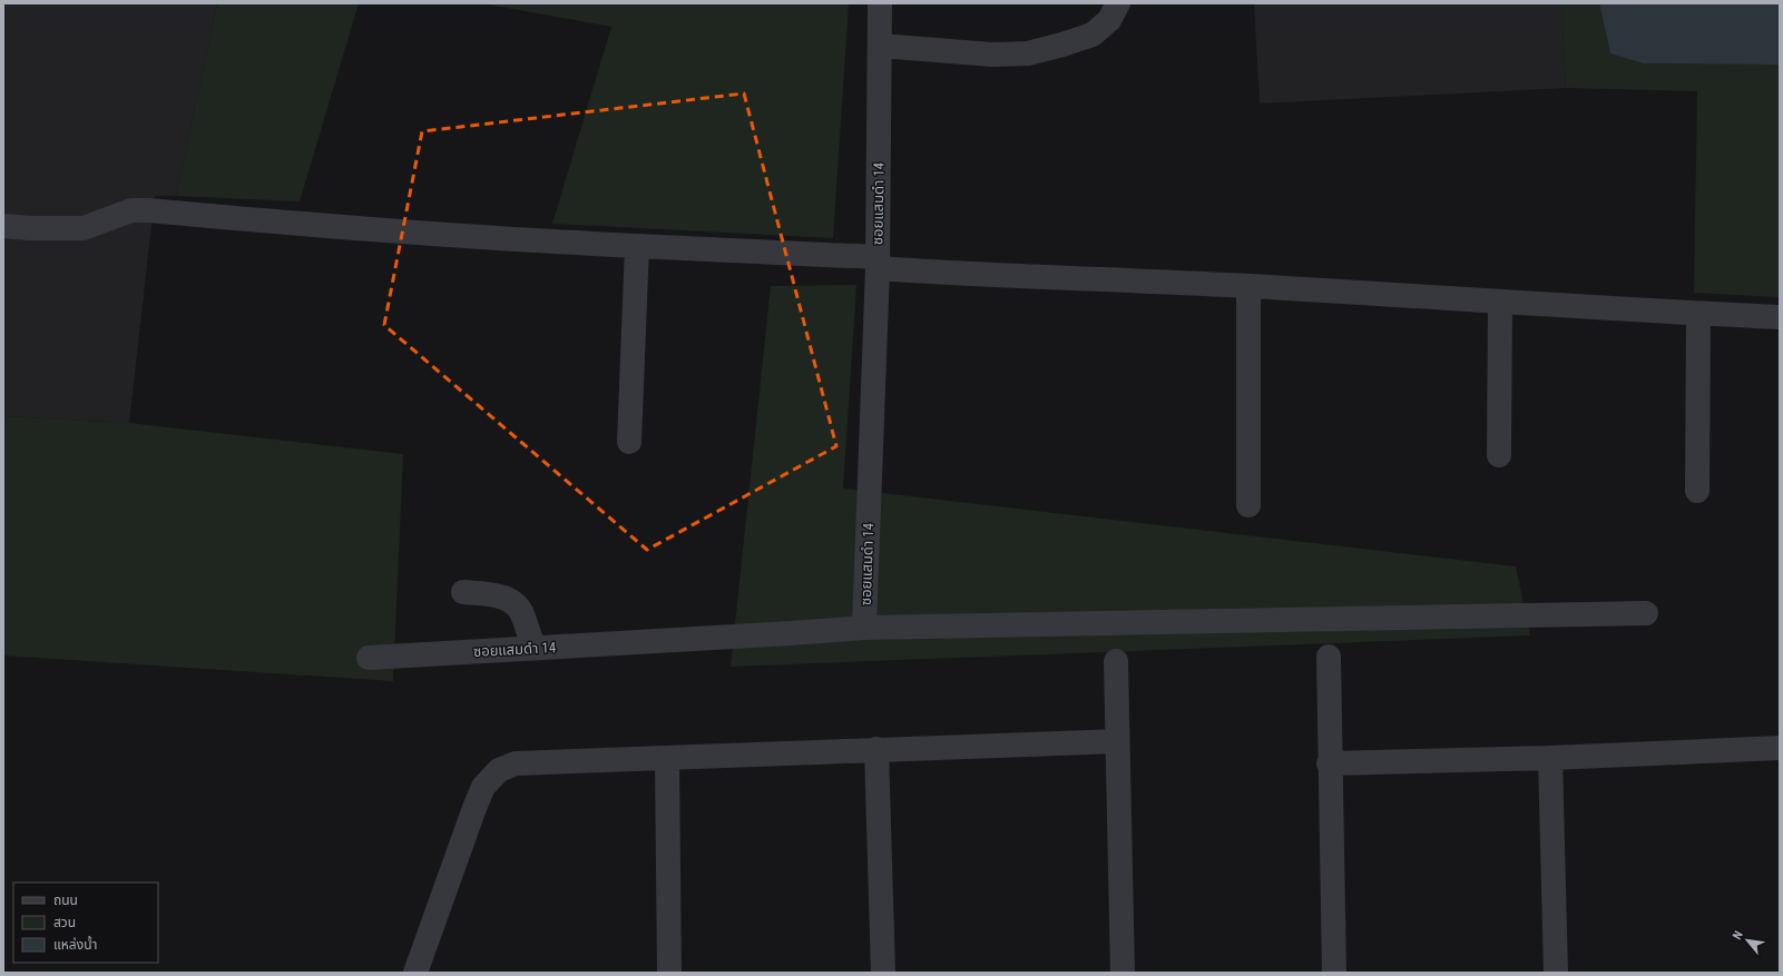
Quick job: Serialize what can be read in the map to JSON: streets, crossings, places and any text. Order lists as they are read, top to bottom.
{
  "streets": {
    "street": ["ซอยแสมดำ 14"]
  },
  "legend": ["ถนน", "สวน", "แหล่งน้ำ"],
  "north": "top left"
}
